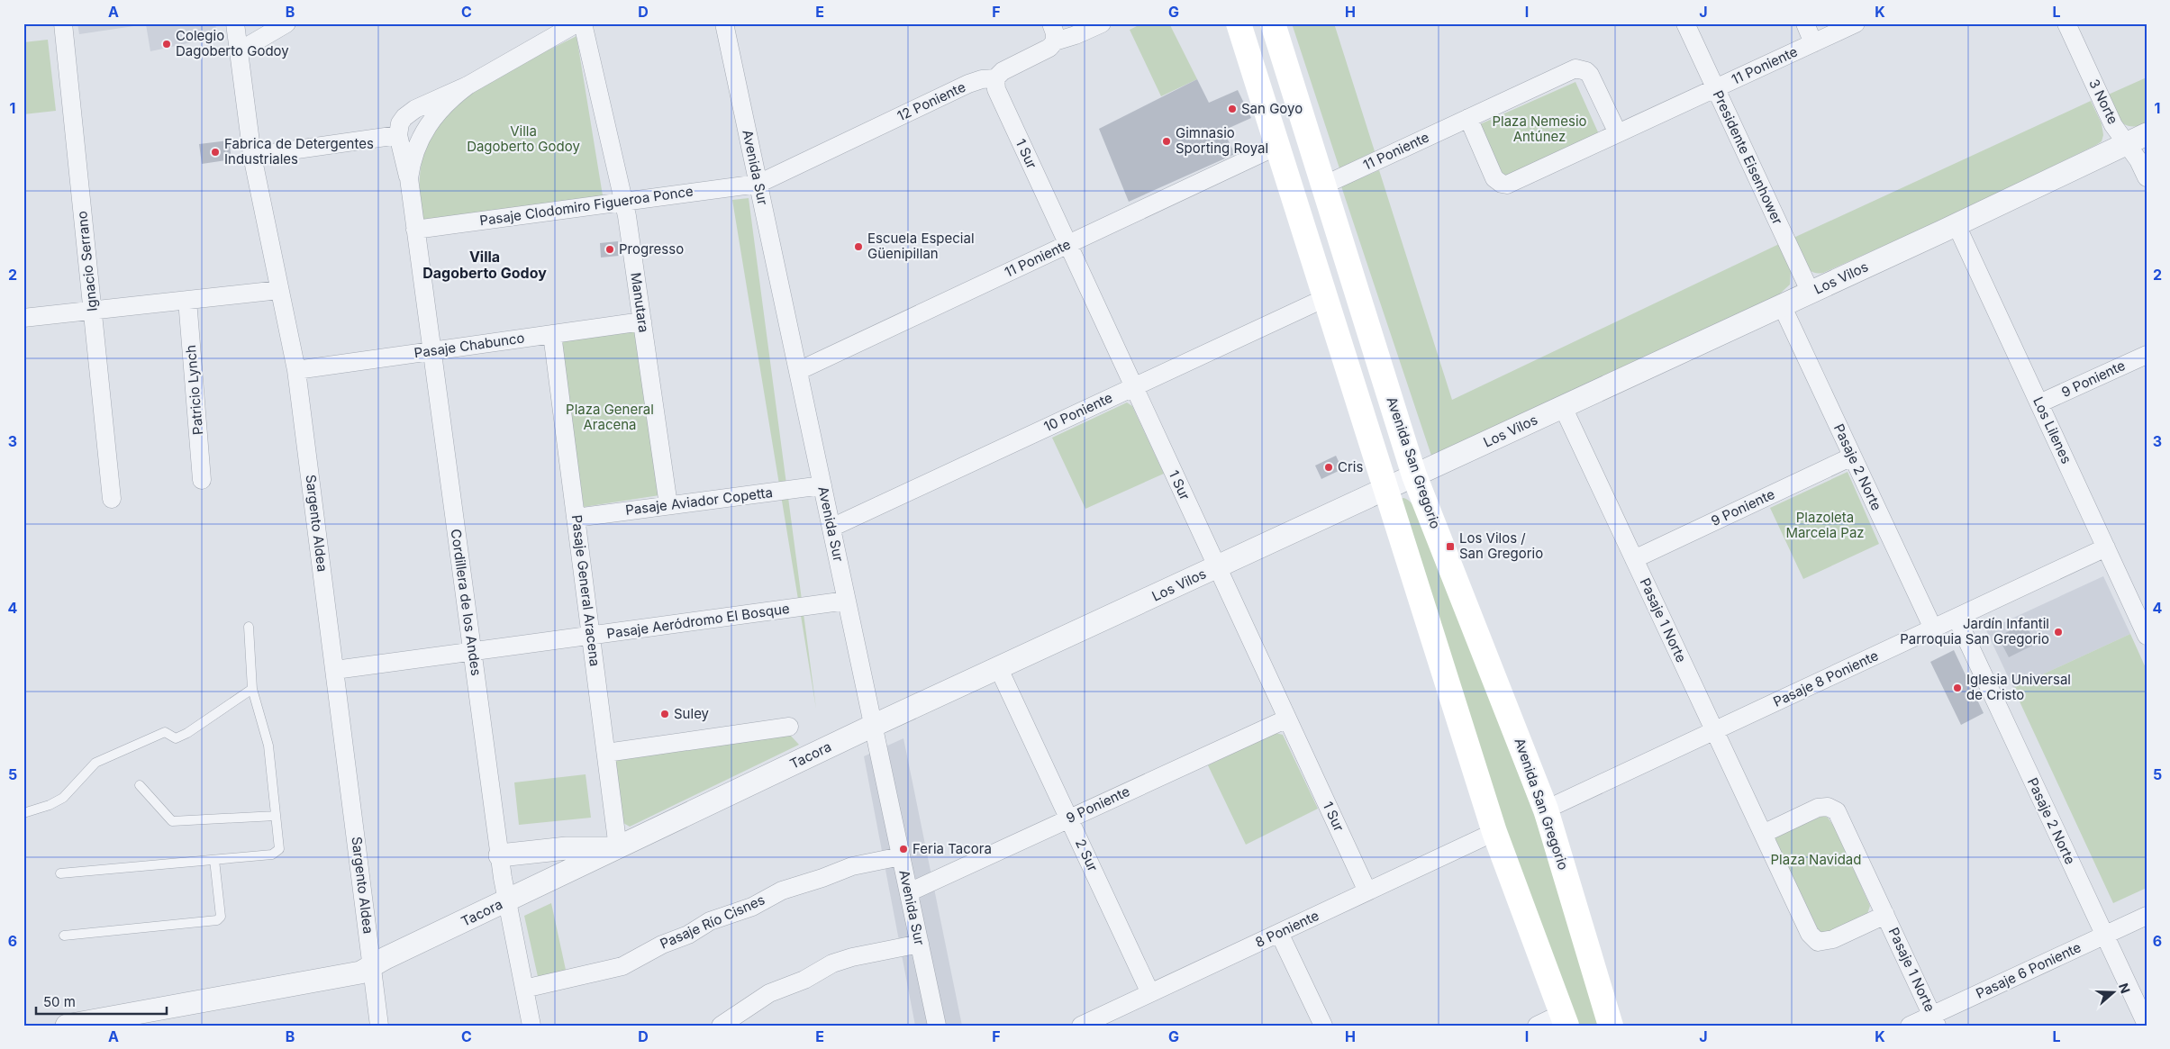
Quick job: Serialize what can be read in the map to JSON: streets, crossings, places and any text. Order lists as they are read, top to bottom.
{
  "streets": {
    "main road": ["Avenida San Gregorio"],
    "street": [
      "11 Poniente",
      "12 Poniente",
      "3 Norte",
      "1 Sur",
      "Presidente Eisenhower",
      "Avenida Sur",
      "Pasaje Clodomiro Figueroa Ponce",
      "Ignacio Serrano",
      "Los Vilos",
      "Manutara",
      "Pasaje Chabunco",
      "9 Poniente",
      "Patricio Lynch",
      "10 Poniente",
      "Los Lilenes",
      "Pasaje 2 Norte",
      "Pasaje Aviador Copetta",
      "Sargento Aldea",
      "Pasaje General Aracena",
      "Cordillera de los Andes",
      "Pasaje 1 Norte",
      "Pasaje Aeródromo El Bosque",
      "Pasaje 8 Poniente",
      "Tacora",
      "2 Sur",
      "Pasaje Río Cisnes",
      "8 Poniente",
      "Pasaje 6 Poniente"
    ]
  },
  "crossings": [
    ["11 Poniente", "1 Sur"],
    ["11 Poniente", "Presidente Eisenhower"],
    ["11 Poniente", "Avenida Sur"],
    ["11 Poniente", "Avenida San Gregorio"],
    ["12 Poniente", "1 Sur"],
    ["12 Poniente", "Avenida Sur"],
    ["12 Poniente", "Pasaje Clodomiro Figueroa Ponce"],
    ["3 Norte", "Los Vilos"],
    ["1 Sur", "Los Vilos"],
    ["1 Sur", "9 Poniente"],
    ["1 Sur", "10 Poniente"],
    ["1 Sur", "8 Poniente"],
    ["Presidente Eisenhower", "Los Vilos"],
    ["Avenida Sur", "Pasaje Clodomiro Figueroa Ponce"],
    ["Avenida Sur", "Los Vilos"],
    ["Avenida Sur", "9 Poniente"],
    ["Avenida Sur", "10 Poniente"],
    ["Avenida Sur", "Pasaje Aviador Copetta"],
    ["Avenida Sur", "Pasaje Aeródromo El Bosque"],
    ["Avenida Sur", "Tacora"],
    ["Avenida Sur", "Pasaje Río Cisnes"],
    ["Pasaje Clodomiro Figueroa Ponce", "Manutara"],
    ["Pasaje Clodomiro Figueroa Ponce", "Cordillera de los Andes"],
    ["Los Vilos", "Los Lilenes"],
    ["Los Vilos", "Avenida San Gregorio"],
    ["Los Vilos", "Pasaje 2 Norte"],
    ["Los Vilos", "Pasaje 1 Norte"],
    ["Los Vilos", "Tacora"],
    ["Los Vilos", "2 Sur"],
    ["Manutara", "Pasaje Chabunco"],
    ["Manutara", "Pasaje Aviador Copetta"],
    ["Pasaje Chabunco", "Sargento Aldea"],
    ["Pasaje Chabunco", "Pasaje General Aracena"],
    ["Pasaje Chabunco", "Cordillera de los Andes"],
    ["9 Poniente", "Los Lilenes"],
    ["9 Poniente", "Pasaje 2 Norte"],
    ["9 Poniente", "Pasaje 1 Norte"],
    ["9 Poniente", "2 Sur"],
    ["Los Lilenes", "Pasaje 8 Poniente"],
    ["Avenida San Gregorio", "Pasaje 8 Poniente"],
    ["Pasaje 2 Norte", "Pasaje 8 Poniente"],
    ["Pasaje 2 Norte", "Pasaje 6 Poniente"],
    ["Pasaje Aviador Copetta", "Pasaje General Aracena"],
    ["Sargento Aldea", "Pasaje Aeródromo El Bosque"],
    ["Sargento Aldea", "Tacora"],
    ["Pasaje General Aracena", "Pasaje Aeródromo El Bosque"],
    ["Pasaje General Aracena", "Tacora"],
    ["Cordillera de los Andes", "Pasaje Aeródromo El Bosque"],
    ["Cordillera de los Andes", "Tacora"],
    ["Cordillera de los Andes", "Pasaje Río Cisnes"],
    ["Pasaje 1 Norte", "Pasaje 8 Poniente"],
    ["Pasaje 1 Norte", "Pasaje 6 Poniente"],
    ["2 Sur", "8 Poniente"]
  ],
  "districts": ["Villa Dagoberto Godoy"],
  "parks": [
    "Plaza Nemesio Antúnez",
    "Villa Dagoberto Godoy",
    "Plaza General Aracena",
    "Plazoleta Marcela Paz",
    "Plaza Navidad"
  ],
  "places": {
    "other": [
      "Colegio Dagoberto Godoy",
      "San Goyo",
      "Gimnasio Sporting Royal",
      "Fabrica de Detergentes Industriales",
      "Escuela Especial Güenipillan",
      "Progresso",
      "Cris",
      "Jardín Infantil Parroquia San Gregorio",
      "Iglesia Universal de Cristo",
      "Suley",
      "Feria Tacora"
    ],
    "transit": ["Los Vilos / San Gregorio"]
  },
  "scale_bar": "50 m",
  "north": "right",
  "grid": {
    "columns": [
      "A",
      "B",
      "C",
      "D",
      "E",
      "F",
      "G",
      "H",
      "I",
      "J",
      "K",
      "L"
    ],
    "rows": [
      "1",
      "2",
      "3",
      "4",
      "5",
      "6"
    ]
  }
}
